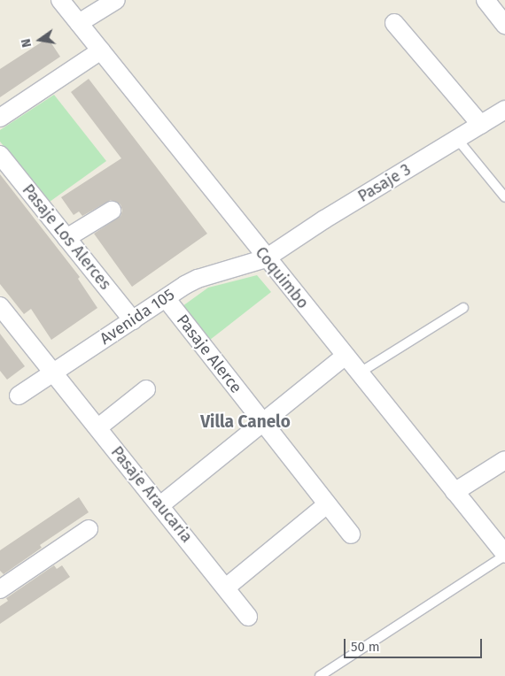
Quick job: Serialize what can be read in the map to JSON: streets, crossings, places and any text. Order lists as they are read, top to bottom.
{
  "streets": {
    "street": [
      "Pasaje 3",
      "Pasaje Los Alerces",
      "Coquimbo",
      "Avenida 105",
      "Pasaje Alerce",
      "Pasaje Araucaria"
    ]
  },
  "crossings": [
    ["Pasaje 3", "Coquimbo"],
    ["Pasaje 3", "Avenida 105"],
    ["Pasaje Los Alerces", "Avenida 105"],
    ["Coquimbo", "Avenida 105"],
    ["Avenida 105", "Pasaje Alerce"],
    ["Avenida 105", "Pasaje Araucaria"]
  ],
  "districts": ["Villa Canelo"],
  "scale_bar": "50 m",
  "north": "left"
}
